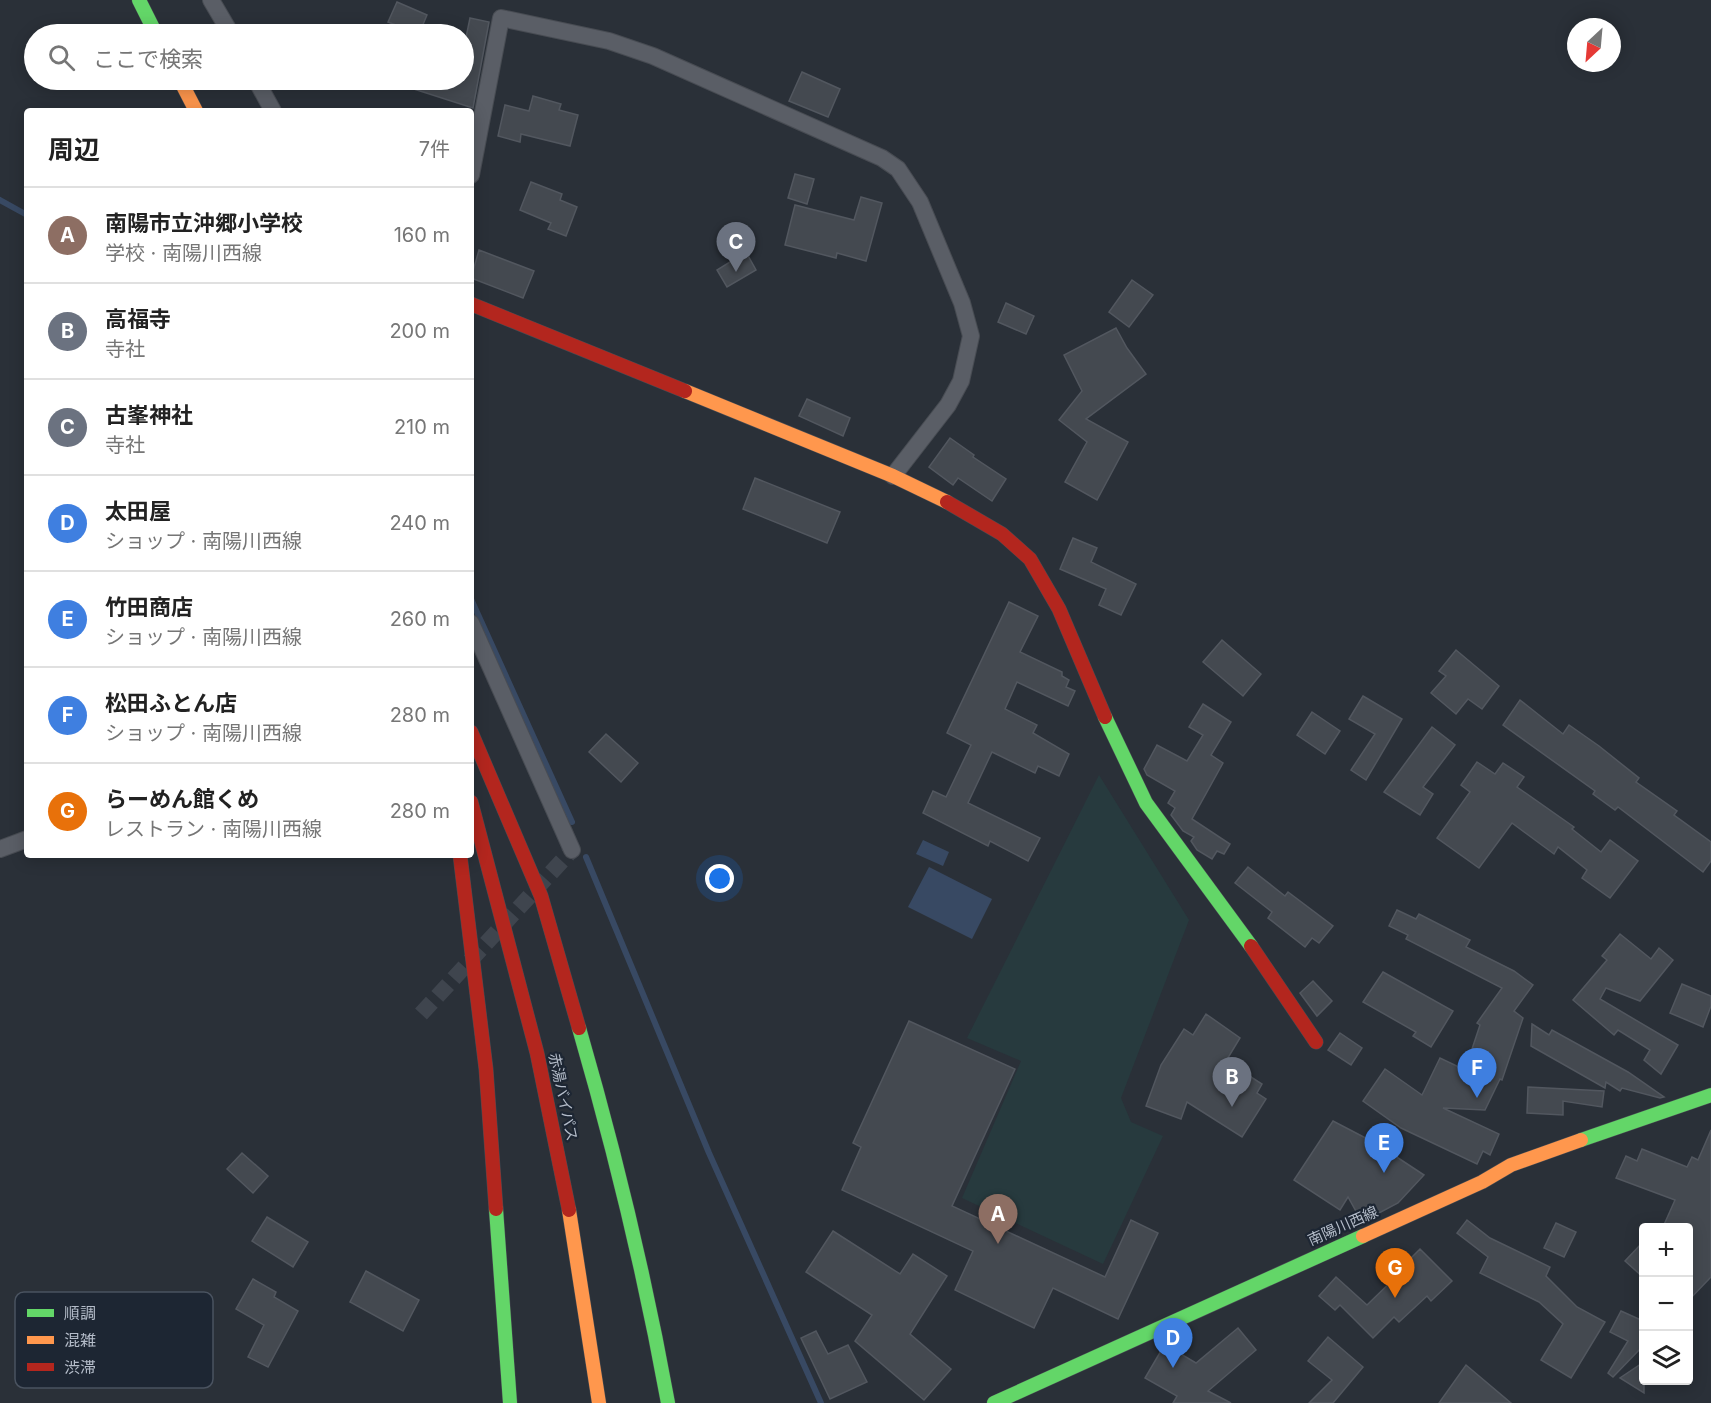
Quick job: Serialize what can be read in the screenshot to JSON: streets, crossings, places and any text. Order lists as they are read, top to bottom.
{
  "streets": {
    "main road": ["赤湯バイパス", "南陽川西線"]
  },
  "legend": ["順調", "混雑", "渋滞"],
  "north": "bottom left",
  "page": {
    "search": "ここで検索",
    "heading": ["周辺", "7件"],
    "list": [
      {
        "mark": "A",
        "name": "南陽市立沖郷小学校",
        "note": "学校 · 南陽川西線",
        "value": "160 m"
      },
      {
        "mark": "B",
        "name": "高福寺",
        "note": "寺社",
        "value": "200 m"
      },
      {
        "mark": "C",
        "name": "古峯神社",
        "note": "寺社",
        "value": "210 m"
      },
      {
        "mark": "D",
        "name": "太田屋",
        "note": "ショップ · 南陽川西線",
        "value": "240 m"
      },
      {
        "mark": "E",
        "name": "竹田商店",
        "note": "ショップ · 南陽川西線",
        "value": "260 m"
      },
      {
        "mark": "F",
        "name": "松田ふとん店",
        "note": "ショップ · 南陽川西線",
        "value": "280 m"
      },
      {
        "mark": "G",
        "name": "らーめん館くめ",
        "note": "レストラン · 南陽川西線",
        "value": "280 m"
      }
    ],
    "pins": [
      "C",
      "F",
      "B",
      "E",
      "A",
      "G",
      "D"
    ],
    "map_buttons": ["+", "−"]
  }
}
